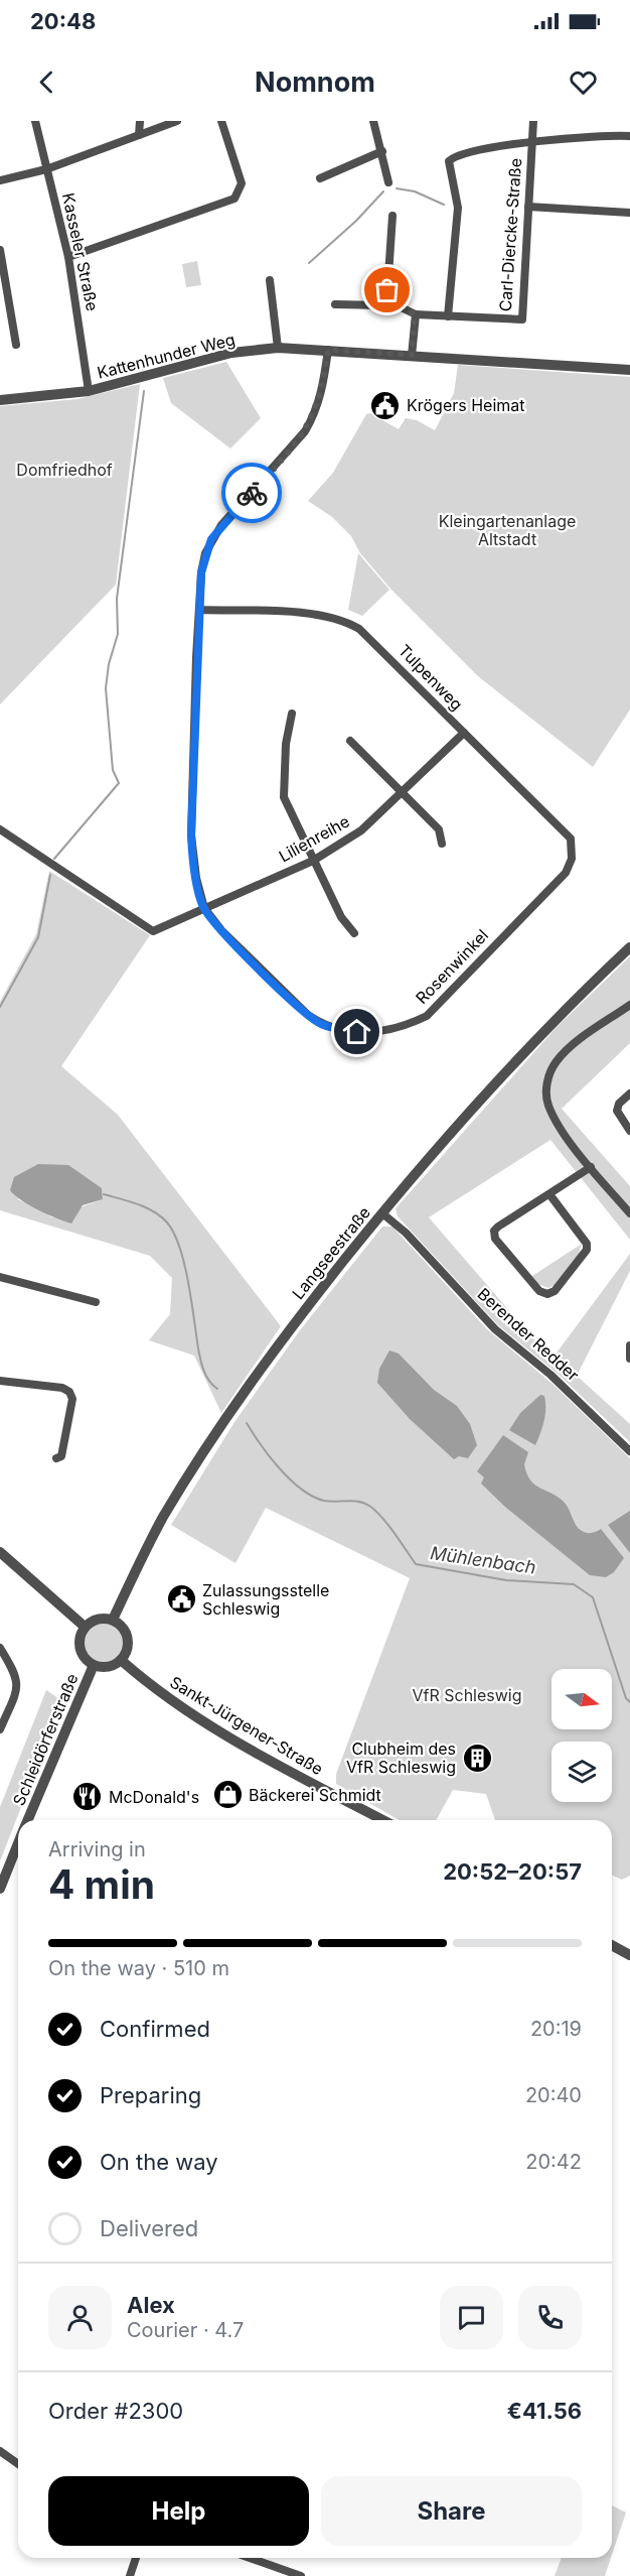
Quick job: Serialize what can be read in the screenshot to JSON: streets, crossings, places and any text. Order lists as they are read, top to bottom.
{
  "streets": {
    "street": [
      "Carl-Diercke-Straße",
      "Kasseler Straße",
      "Kattenhunder Weg",
      "Tulpenweg",
      "Lilienreihe",
      "Rosenwinkel",
      "Langseestraße",
      "Berender Redder",
      "Sankt-Jürgener-Straße",
      "Schleidörferstraße"
    ]
  },
  "crossings": [
    ["Kasseler Straße", "Kattenhunder Weg"],
    ["Tulpenweg", "Lilienreihe"],
    ["Tulpenweg", "Rosenwinkel"],
    ["Lilienreihe", "Rosenwinkel"],
    ["Langseestraße", "Berender Redder"],
    ["Langseestraße", "Sankt-Jürgener-Straße"],
    ["Langseestraße", "Schleidörferstraße"],
    ["Sankt-Jürgener-Straße", "Schleidörferstraße"]
  ],
  "water": ["Mühlenbach"],
  "parks": ["Domfriedhof", "Kleingartenanlage Altstadt", "VfR Schleswig"],
  "places": {
    "public building": ["Krögers Heimat", "Zulassungsstelle Schleswig"],
    "building": ["Clubheim des VfR Schleswig"],
    "shop": ["Bäckerei Schmidt"],
    "restaurant": ["McDonald's"]
  },
  "north": "right",
  "page": {
    "status": "20:48",
    "header": "Nomnom",
    "heading": ["4 min", "Arriving in", "20:52–20:57"],
    "panel": [
      "Alex",
      "Courier · 4.7",
      "Order #2300",
      "€41.56"
    ],
    "bar": "On the way · 510 m",
    "list": [
      ["Confirmed", "20:19"],
      ["Preparing", "20:40"],
      ["On the way", "20:42"],
      "Delivered"
    ],
    "buttons": ["Help", "Share"]
  }
}
